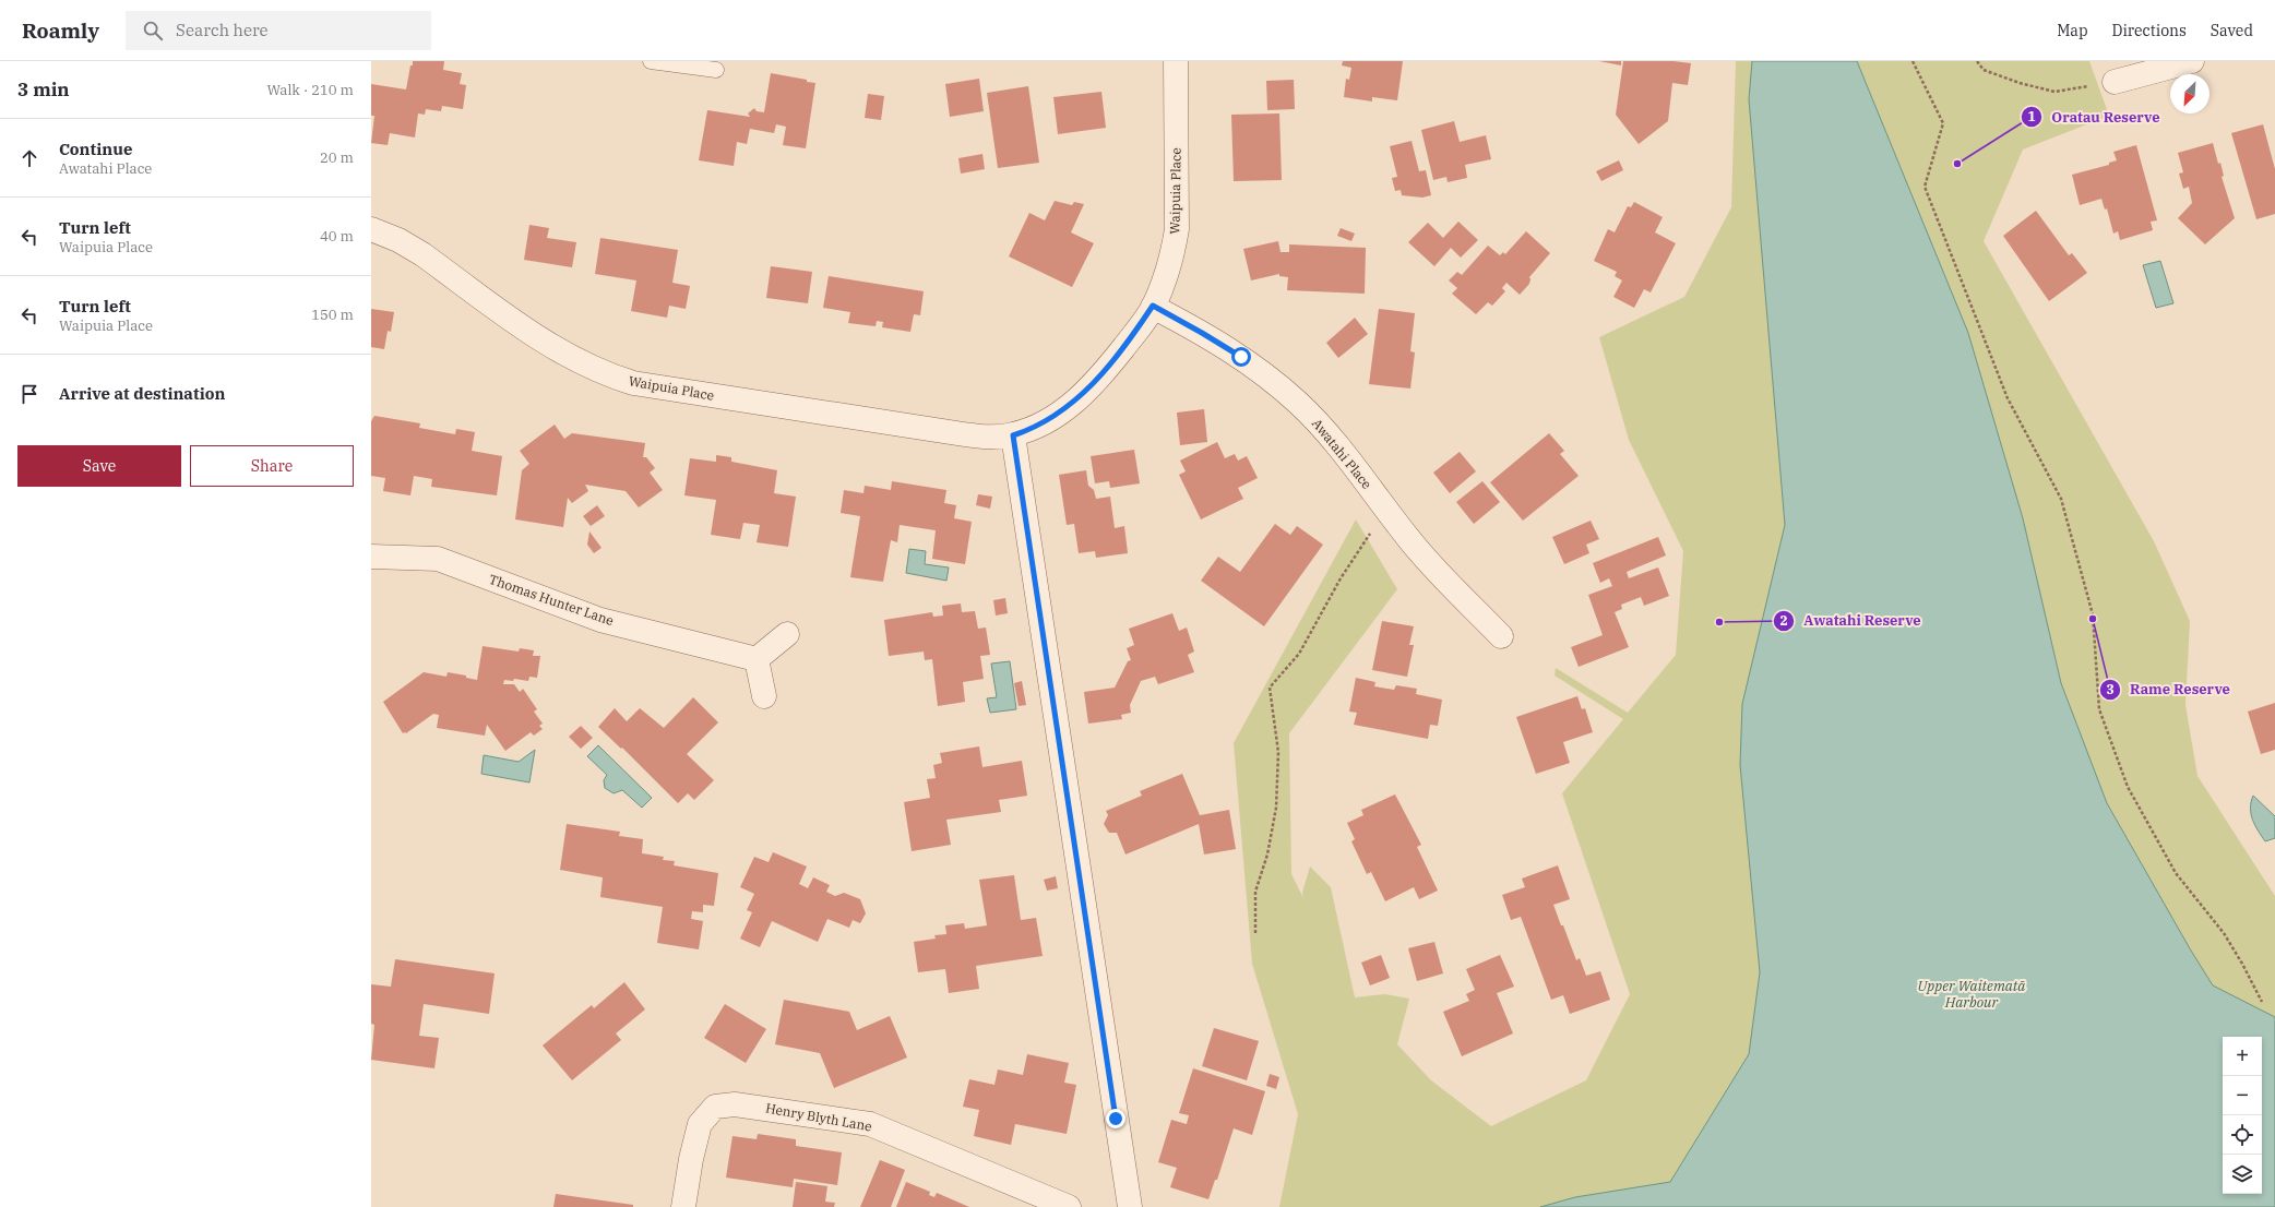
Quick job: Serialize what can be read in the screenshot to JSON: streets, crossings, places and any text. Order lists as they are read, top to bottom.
{
  "streets": {
    "street": [
      "Waipuia Place",
      "Awatahi Place",
      "Thomas Hunter Lane",
      "Henry Blyth Lane"
    ]
  },
  "crossings": [
    ["Waipuia Place", "Awatahi Place"]
  ],
  "water": ["Upper Waitematā Harbour"],
  "places": ["Oratau Reserve", "Rame Reserve", "Awatahi Reserve"],
  "north": "bottom left",
  "page": {
    "header": "Roamly",
    "search": "Search here",
    "nav": ["Map", "Directions", "Saved"],
    "heading": ["3 min", "Walk · 210 m"],
    "list": [
      ["Continue", "Awatahi Place", "20 m"],
      ["Turn left", "Waipuia Place", "40 m"],
      ["Turn left", "Waipuia Place", "150 m"],
      "Arrive at destination"
    ],
    "buttons": ["Save", "Share"],
    "map_buttons": ["+", "−"]
  }
}
